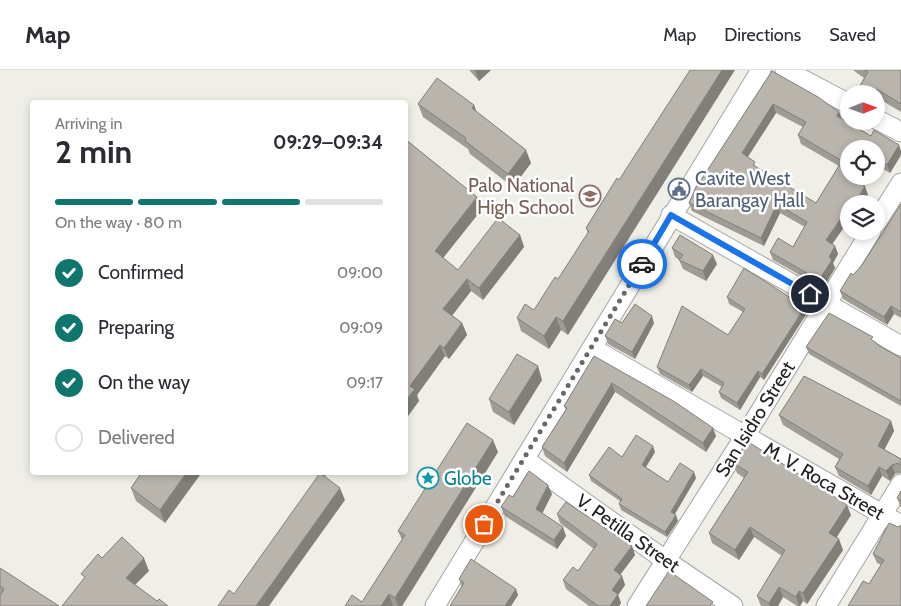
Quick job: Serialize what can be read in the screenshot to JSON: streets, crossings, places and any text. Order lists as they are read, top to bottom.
{
  "streets": {
    "street": ["San Isidro Street", "M. V. Roca Street", "V. Petilla Street"]
  },
  "crossings": [
    ["San Isidro Street", "M. V. Roca Street"],
    ["San Isidro Street", "V. Petilla Street"]
  ],
  "places": {
    "public building": ["Cavite West Barangay Hall"],
    "school or university": ["Palo National High School"],
    "place": ["Globe"]
  },
  "north": "right",
  "page": {
    "header": "Map",
    "nav": ["Map", "Directions", "Saved"],
    "heading": ["2 min", "Arriving in", "09:29–09:34"],
    "bar": "On the way · 80 m",
    "list": [
      ["Confirmed", "09:00"],
      ["Preparing", "09:09"],
      ["On the way", "09:17"],
      "Delivered"
    ]
  }
}
